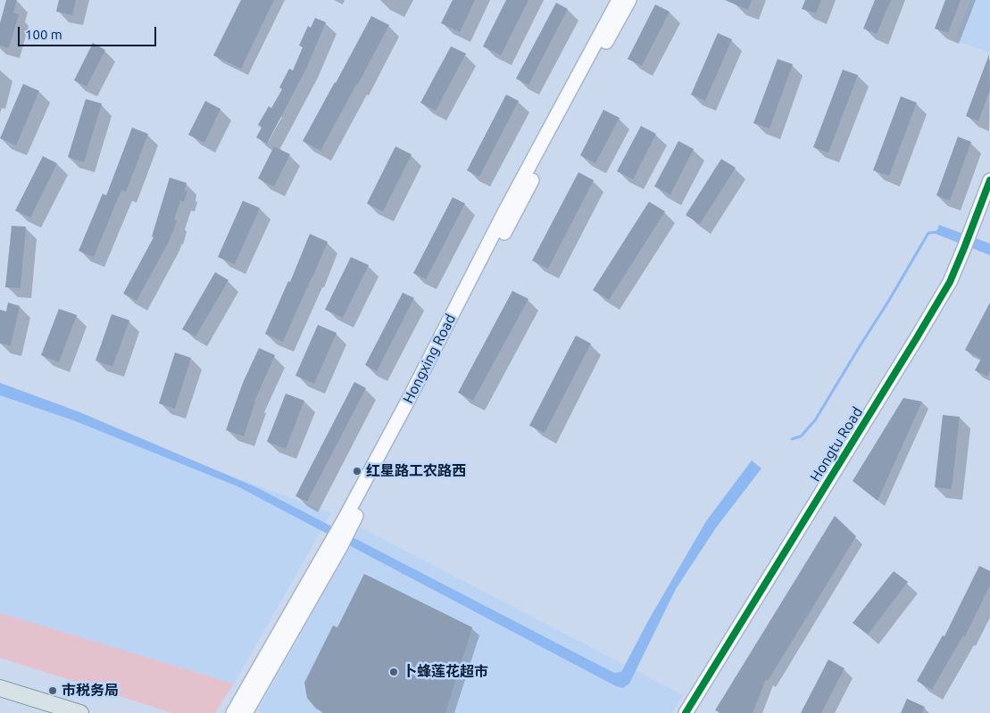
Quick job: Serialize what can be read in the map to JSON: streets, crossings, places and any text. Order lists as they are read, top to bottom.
{
  "streets": {
    "main road": ["Hongxing Road", "Hongtu Road"]
  },
  "places": ["红星路工农路西", "卜蜂莲花超市", "市税务局"],
  "scale_bar": "100 m"
}
